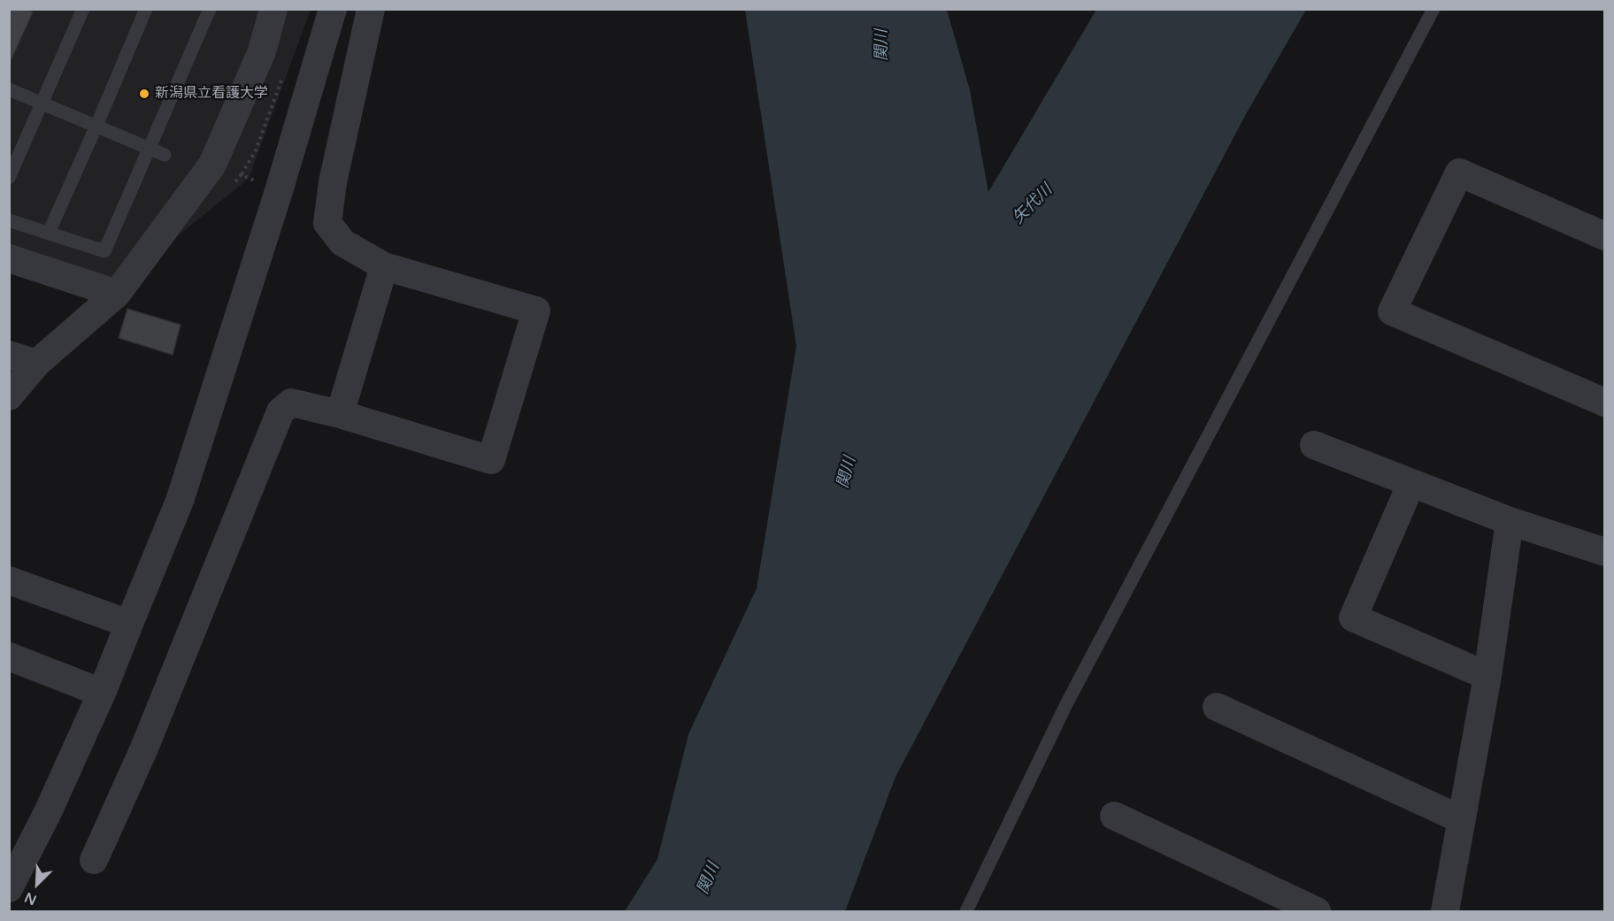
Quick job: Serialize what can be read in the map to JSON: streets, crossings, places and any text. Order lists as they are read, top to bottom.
{
  "water": ["関川", "矢代川"],
  "places": ["新潟県立看護大学"],
  "north": "bottom left"
}
